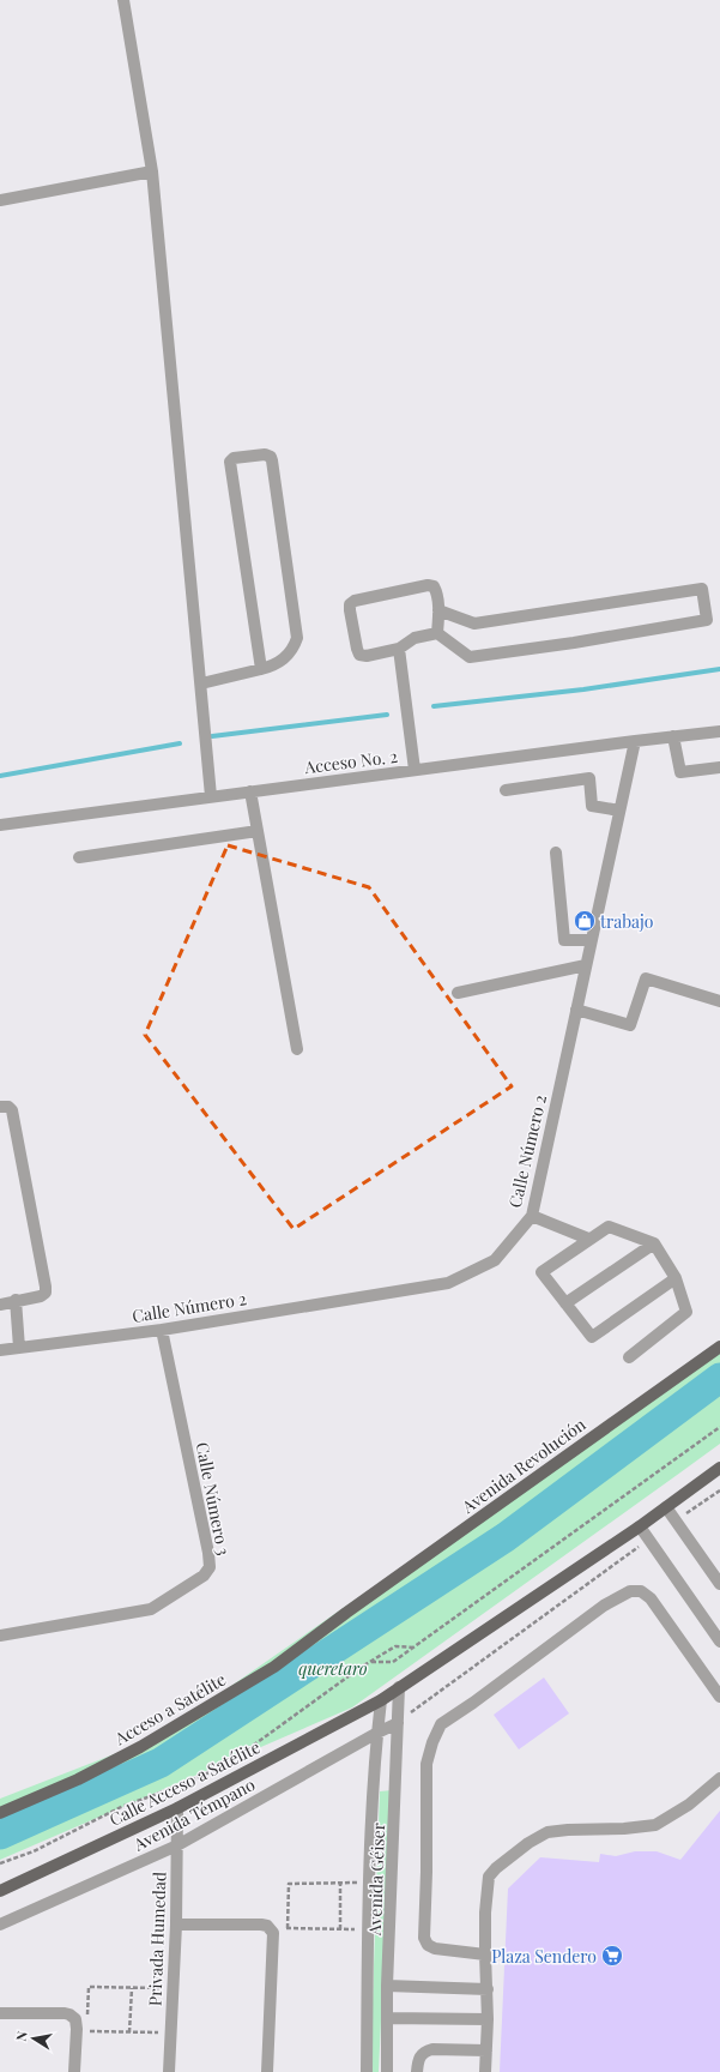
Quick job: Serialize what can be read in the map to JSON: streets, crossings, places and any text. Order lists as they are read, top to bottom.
{
  "streets": {
    "main road": ["Avenida Revolución", "Acceso a Satélite", "Calle Acceso a Satélite"],
    "street": [
      "Acceso No. 2",
      "Calle Número 2",
      "Calle Número 3",
      "Avenida Témpano",
      "Avenida Géiser",
      "Privada Humedad"
    ]
  },
  "crossings": [
    ["Acceso No. 2", "Calle Número 2"],
    ["Calle Número 2", "Calle Número 3"],
    ["Avenida Revolución", "Acceso a Satélite"],
    ["Calle Acceso a Satélite", "Avenida Géiser"],
    ["Calle Acceso a Satélite", "Privada Humedad"],
    ["Avenida Témpano", "Avenida Géiser"],
    ["Avenida Témpano", "Privada Humedad"]
  ],
  "parks": ["queretaro"],
  "places": {
    "shop": ["trabajo"],
    "supermarket": ["Plaza Sendero"]
  },
  "north": "left"
}
